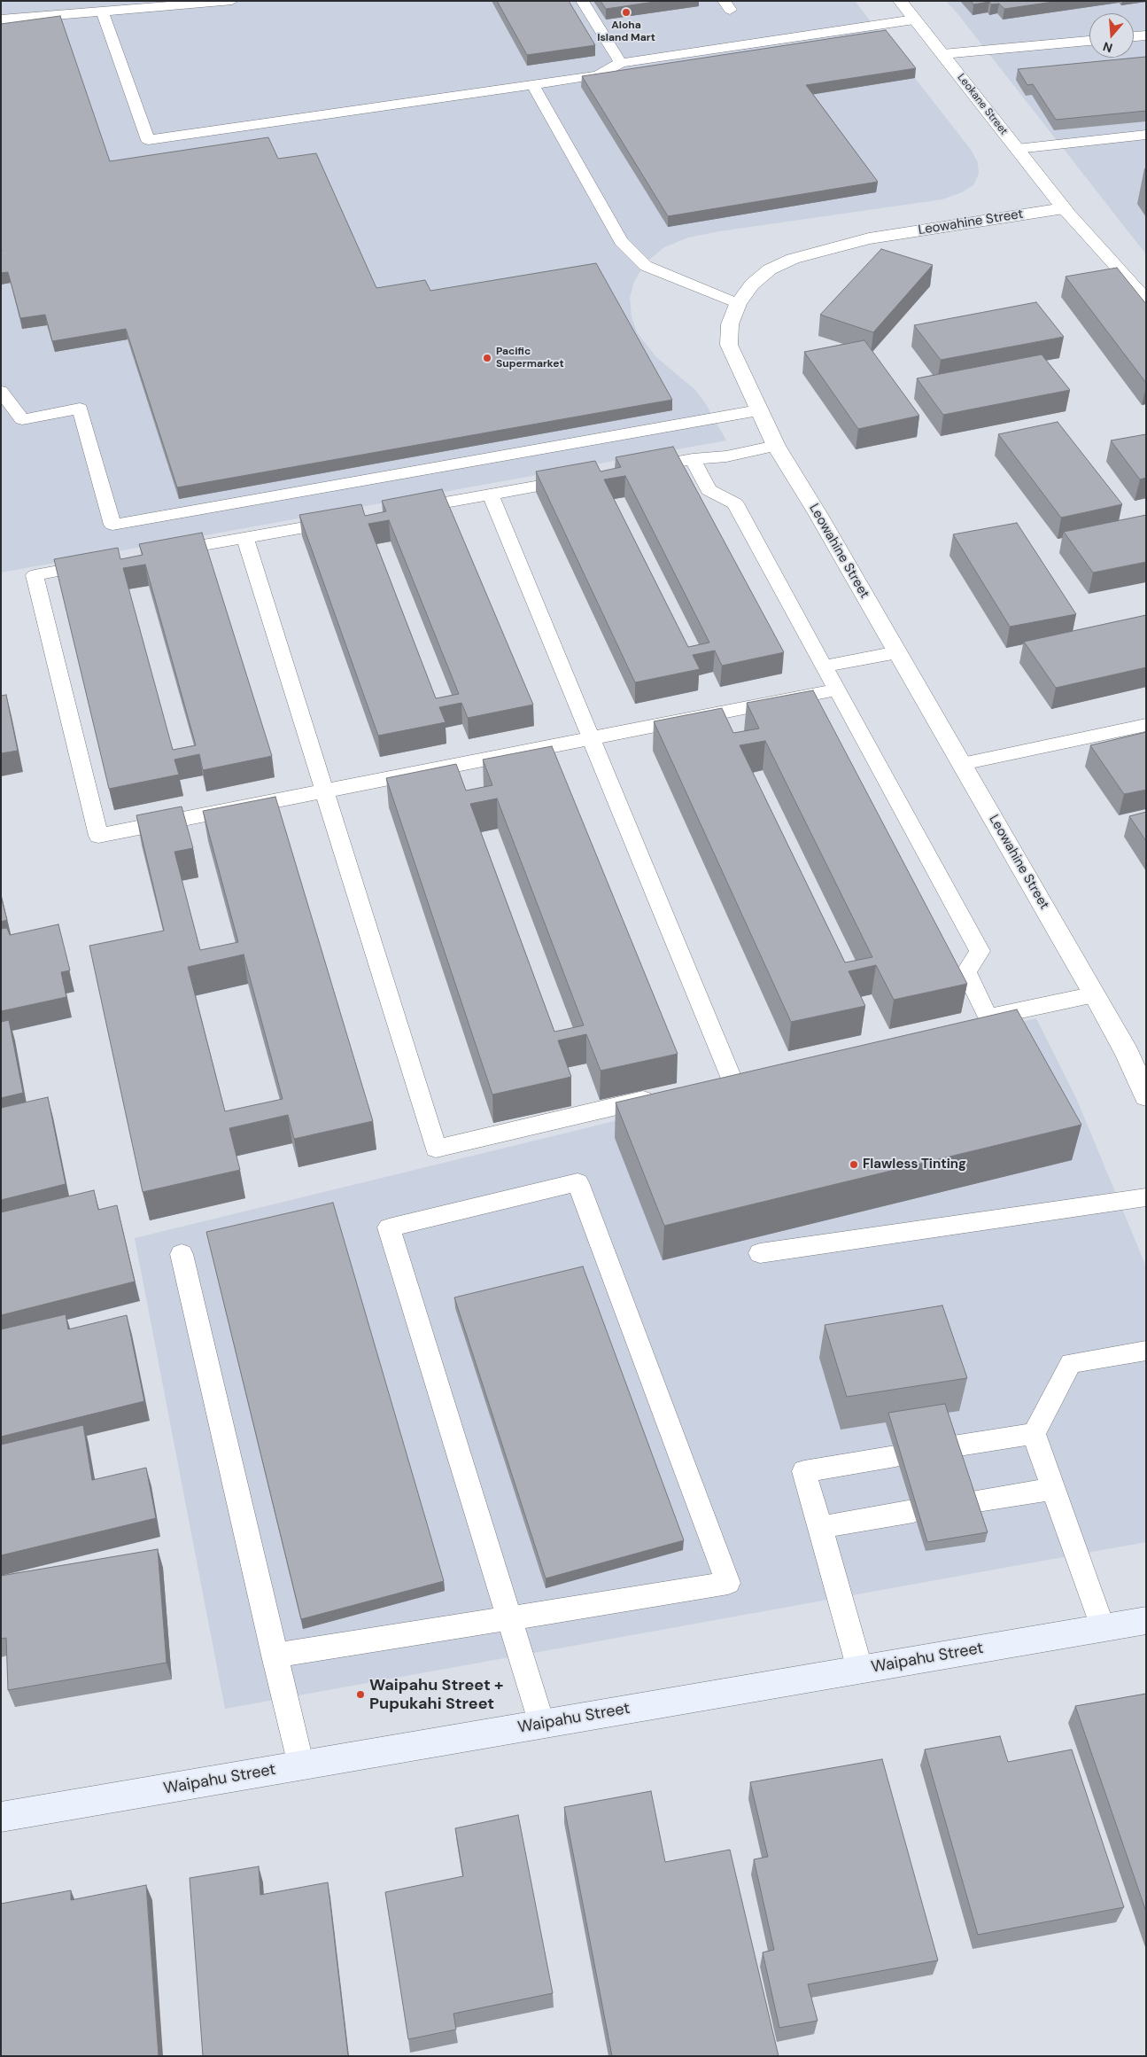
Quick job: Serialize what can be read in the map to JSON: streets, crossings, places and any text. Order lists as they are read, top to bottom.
{
  "streets": {
    "street": ["Leokane Street", "Leowahine Street", "Waipahu Street"]
  },
  "crossings": [
    ["Leokane Street", "Leowahine Street"]
  ],
  "places": [
    "Aloha Island Mart",
    "Pacific Supermarket",
    "Flawless Tinting",
    "Waipahu Street + Pupukahi Street"
  ],
  "north": "bottom"
}
